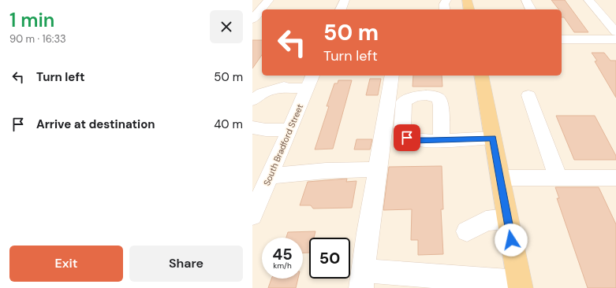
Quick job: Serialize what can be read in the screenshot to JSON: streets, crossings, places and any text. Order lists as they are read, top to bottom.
{
  "streets": {
    "street": ["South Bradford Street"]
  },
  "page": {
    "heading": ["1 min", "90 m · 16:33"],
    "turn": ["50 m", "Turn left"],
    "list": [
      {
        "name": "Turn left",
        "value": "50 m"
      },
      {
        "name": "Arrive at destination",
        "value": "40 m"
      }
    ],
    "speed": "45 km/h",
    "limit": "50",
    "buttons": ["Exit", "Share"]
  }
}
